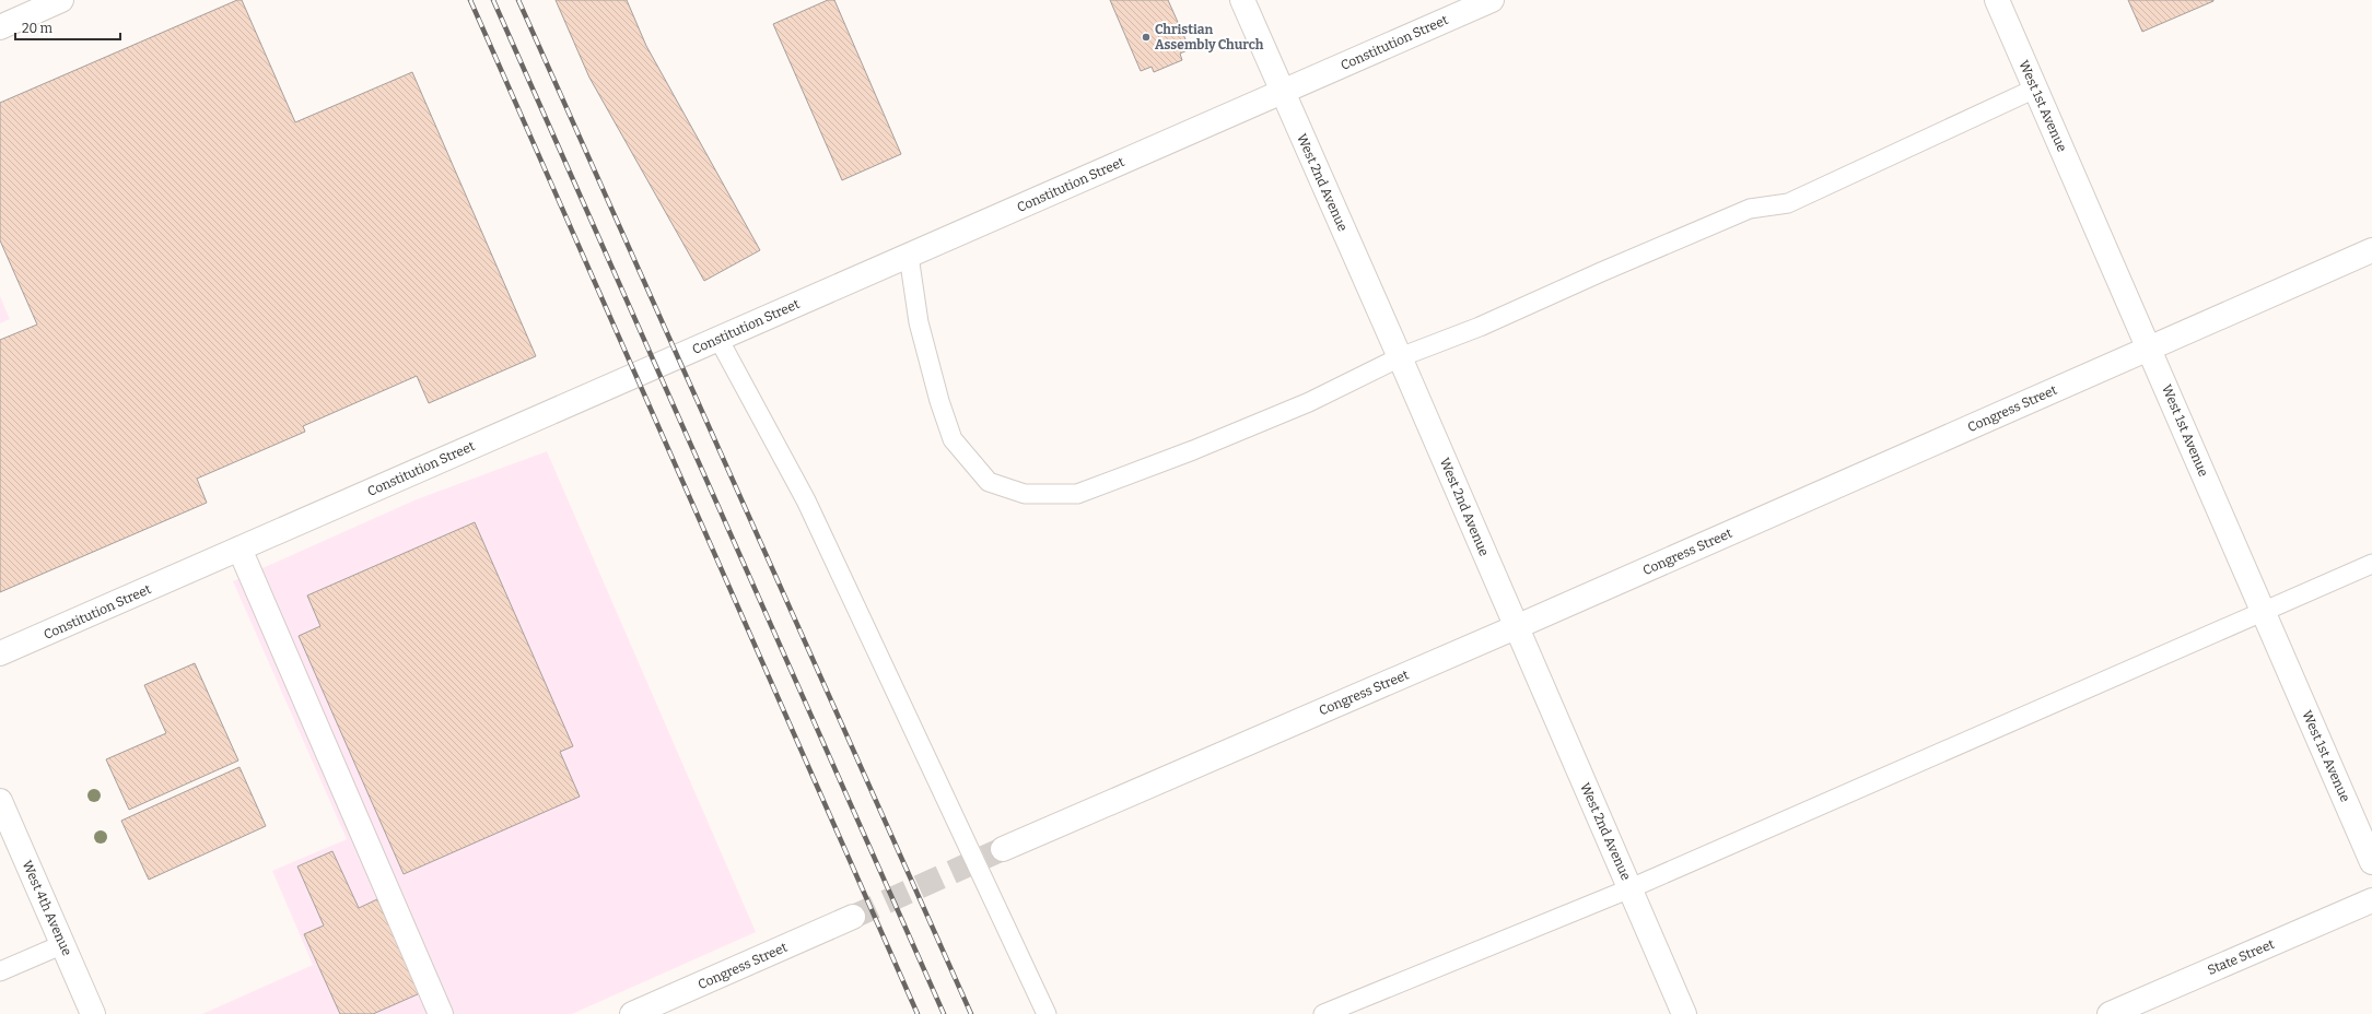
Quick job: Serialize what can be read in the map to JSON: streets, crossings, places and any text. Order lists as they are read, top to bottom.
{
  "streets": {
    "street": [
      "Constitution Street",
      "West 1st Avenue",
      "West 2nd Avenue",
      "Congress Street",
      "West 4th Avenue",
      "State Street"
    ]
  },
  "crossings": [
    ["Constitution Street", "West 2nd Avenue"],
    ["West 1st Avenue", "Congress Street"],
    ["West 2nd Avenue", "Congress Street"]
  ],
  "places": ["Christian Assembly Church"],
  "scale_bar": "20 m"
}
